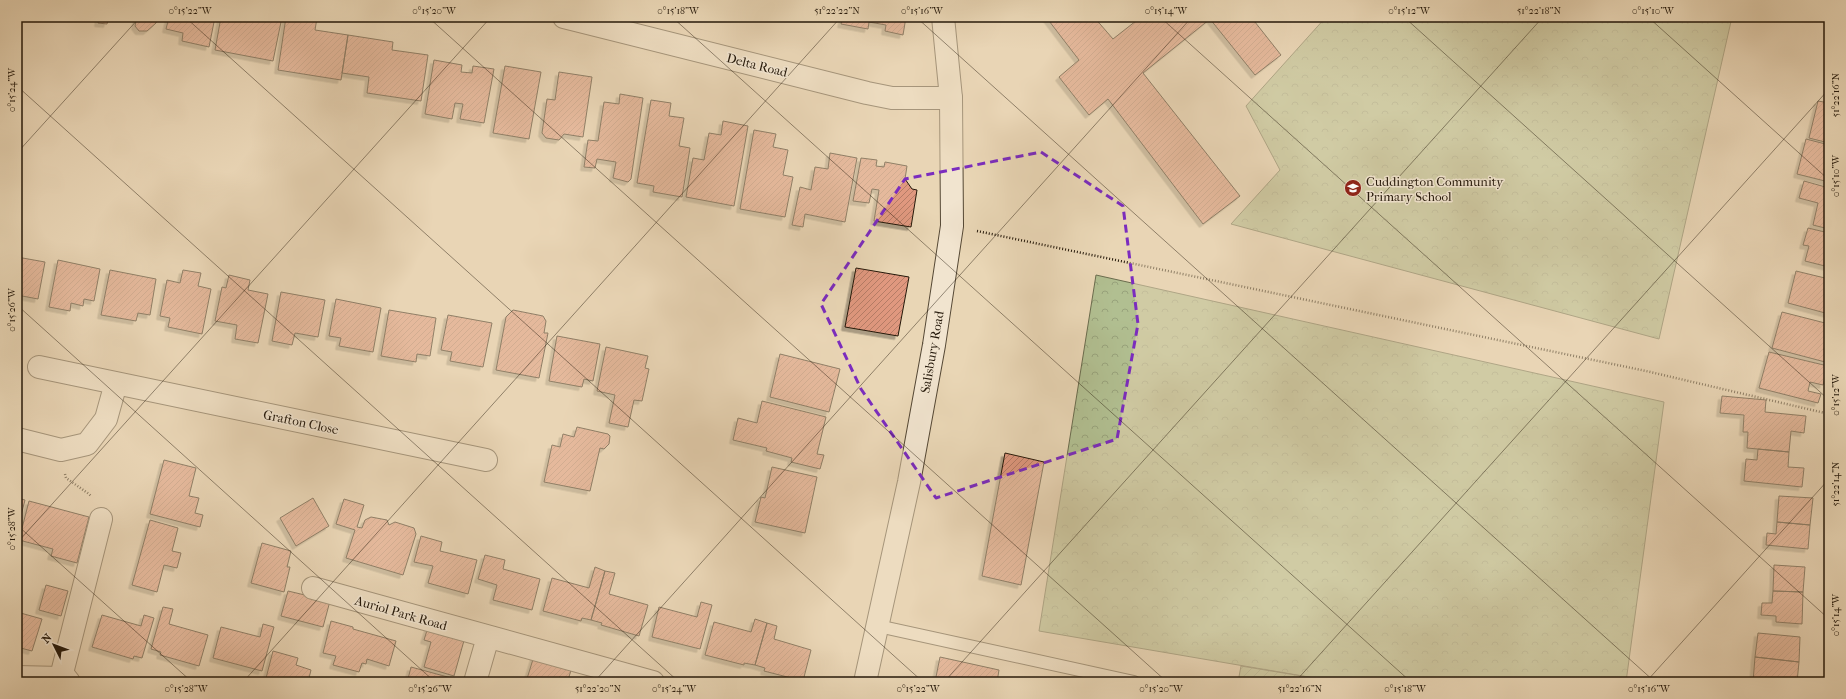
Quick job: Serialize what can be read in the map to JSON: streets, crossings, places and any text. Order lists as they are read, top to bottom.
{
  "streets": {
    "street": [
      "Delta Road",
      "Salisbury Road",
      "Grafton Close",
      "Auriol Park Road"
    ]
  },
  "crossings": [
    ["Delta Road", "Salisbury Road"]
  ],
  "places": {
    "school or university": ["Cuddington Community Primary School"]
  },
  "north": "top left",
  "coordinates": [
    "0°15'22\"W",
    "0°15'20\"W",
    "0°15'18\"W",
    "51°22'22\"N",
    "0°15'16\"W",
    "0°15'14\"W",
    "0°15'12\"W",
    "51°22'18\"N",
    "0°15'10\"W",
    "0°15'24\"W",
    "51°22'16\"N",
    "0°15'26\"W",
    "51°22'14\"N",
    "0°15'28\"W",
    "51°22'20\"N"
  ]
}
